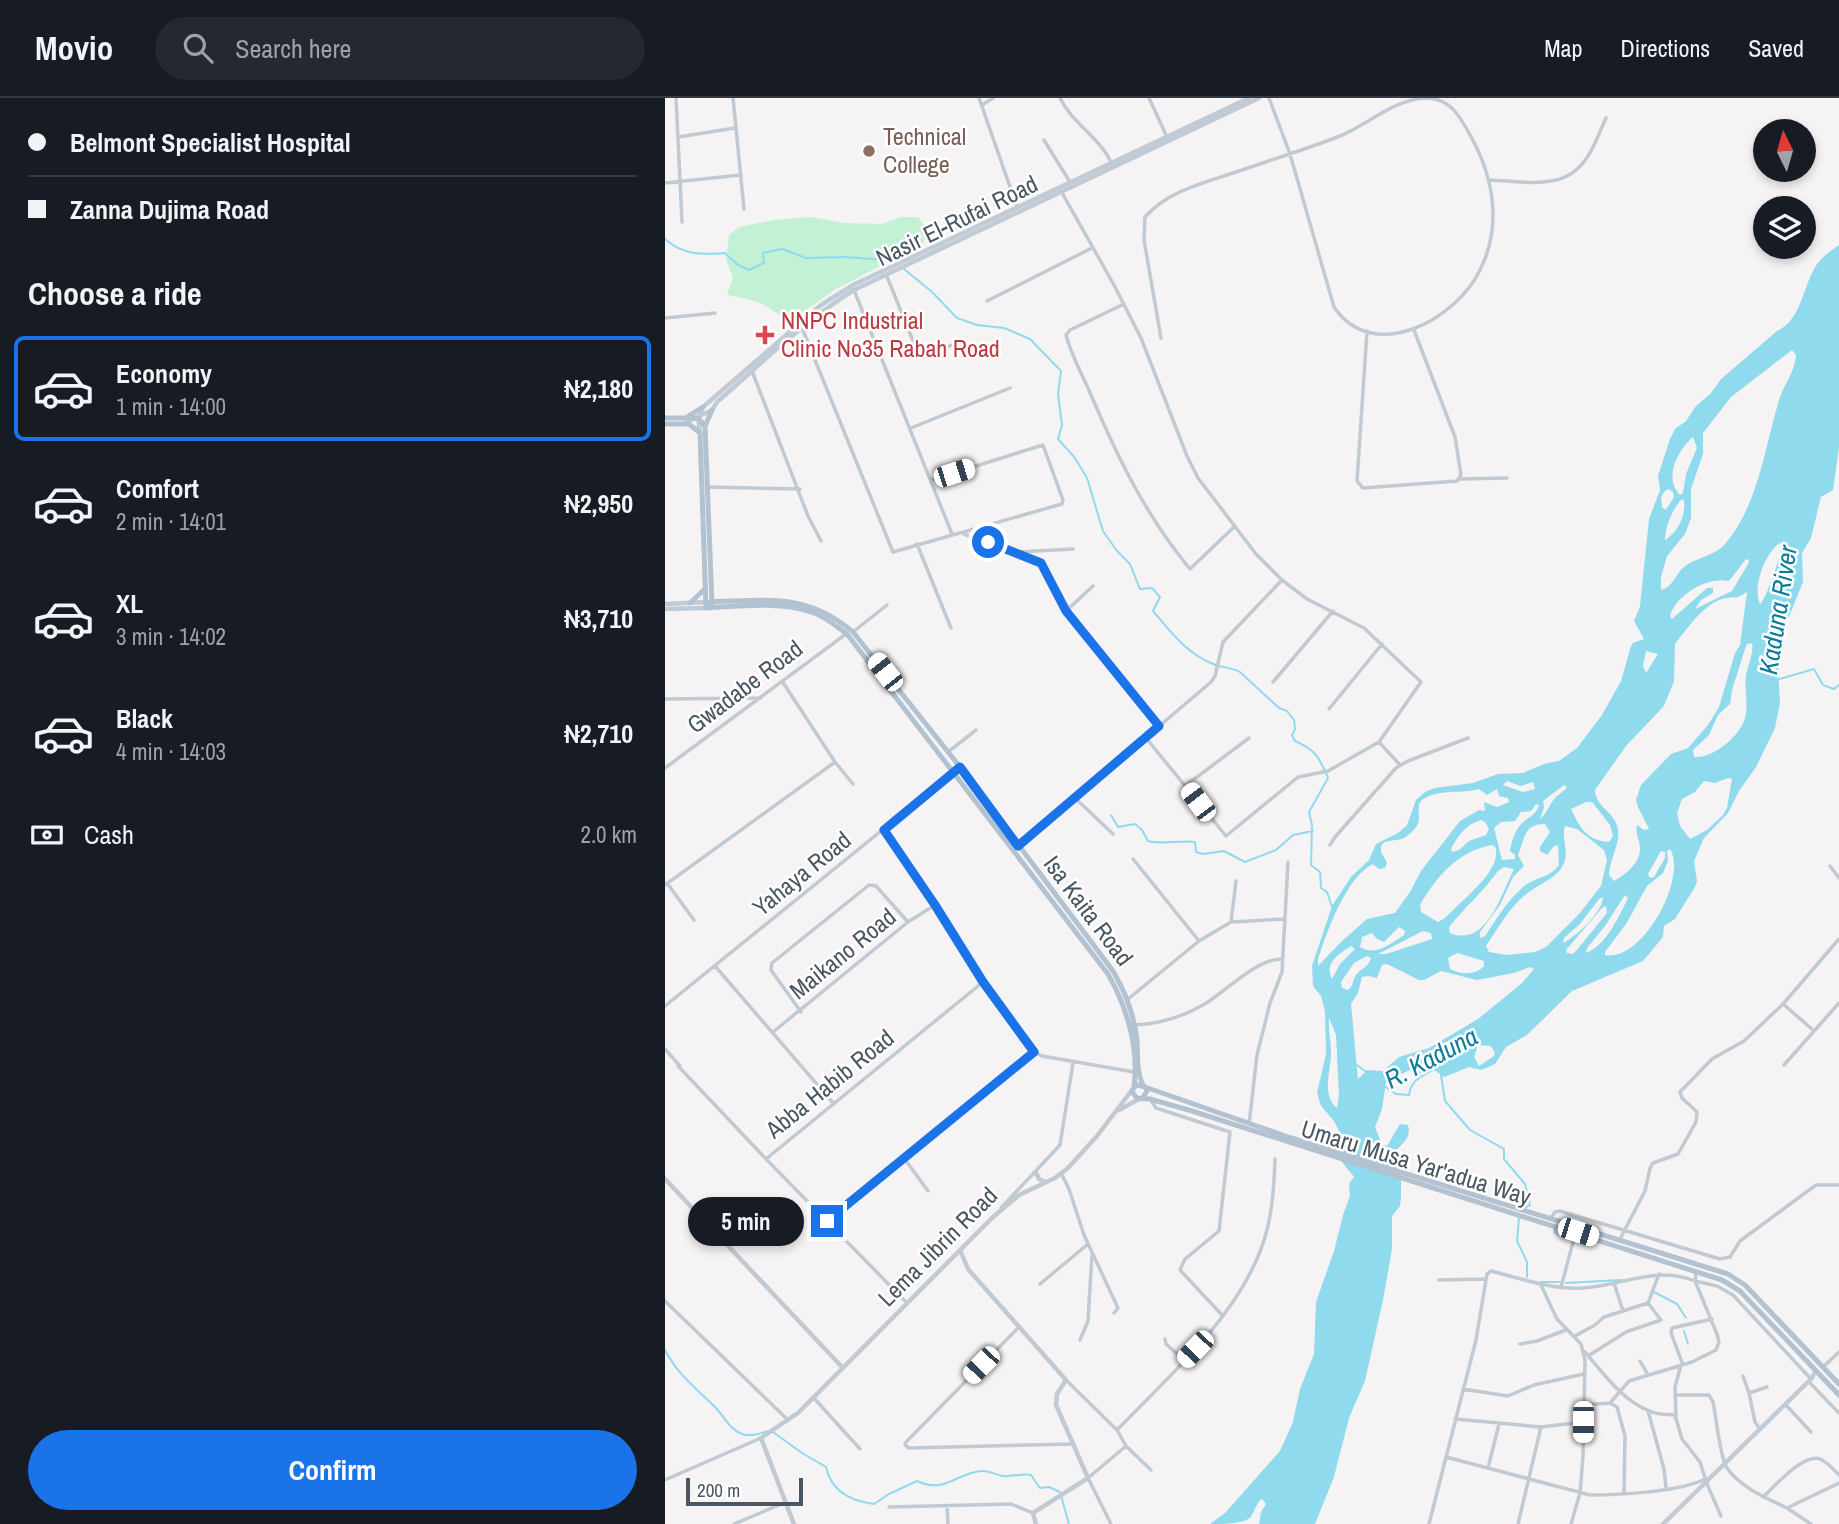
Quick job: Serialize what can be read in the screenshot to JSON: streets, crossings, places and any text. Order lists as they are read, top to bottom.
{
  "streets": {
    "main road": ["Nasir El-Rufai Road", "Isa Kaita Road", "Umaru Musa Yar'adua Way"],
    "street": [
      "Gwadabe Road",
      "Yahaya Road",
      "Maikano Road",
      "Abba Habib Road",
      "Lema Jibrin Road"
    ]
  },
  "crossings": [
    ["Gwadabe Road", "Isa Kaita Road"],
    ["Yahaya Road", "Isa Kaita Road"],
    ["Isa Kaita Road", "Umaru Musa Yar'adua Way"]
  ],
  "water": ["Kaduna River", "R. Kaduna"],
  "places": {
    "other": ["Technical College"],
    "health": ["NNPC Industrial Clinic No35 Rabah Road"]
  },
  "scale_bar": "200 m",
  "north": "top",
  "page": {
    "header": "Movio",
    "search": "Search here",
    "nav": ["Map", "Directions", "Saved"],
    "banner": ["Belmont Specialist Hospital", "Zanna Dujima Road"],
    "heading": "Choose a ride",
    "list": [
      {
        "name": "Economy",
        "note": "1 min · 14:00",
        "value": "₦2,180"
      },
      {
        "name": "Comfort",
        "note": "2 min · 14:01",
        "value": "₦2,950"
      },
      {
        "name": "XL",
        "note": "3 min · 14:02",
        "value": "₦3,710"
      },
      {
        "name": "Black",
        "note": "4 min · 14:03",
        "value": "₦2,710"
      }
    ],
    "pay": ["Cash", "2.0 km"],
    "bubble": "5 min",
    "buttons": "Confirm",
    "scale": "200 m"
  }
}
